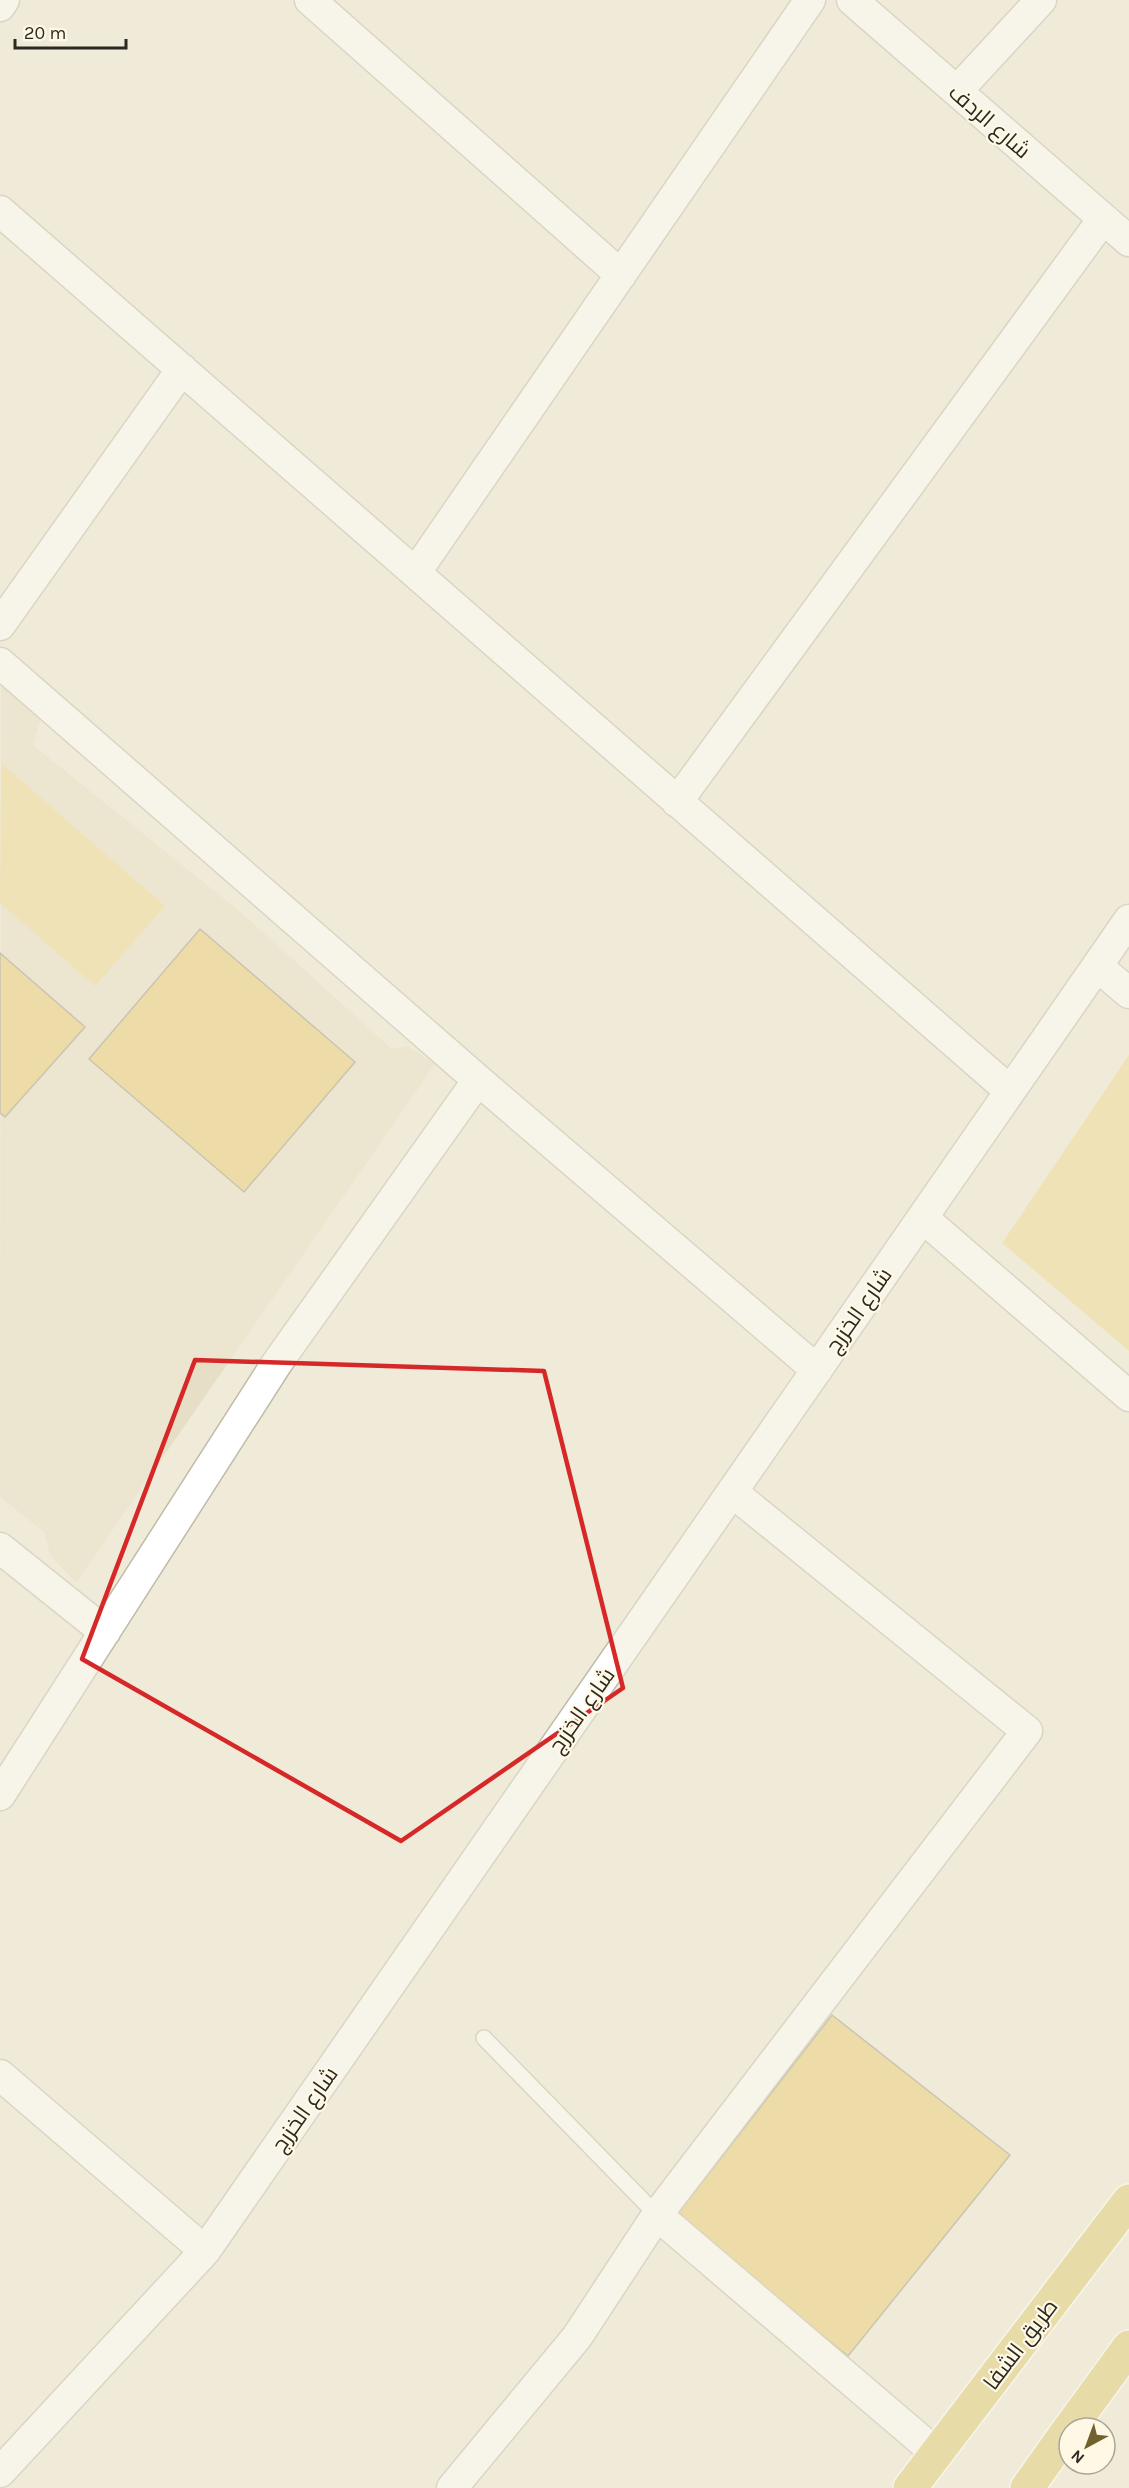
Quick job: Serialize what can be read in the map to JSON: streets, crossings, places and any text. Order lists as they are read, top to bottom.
{
  "streets": {
    "main road": ["طريق الشفا"],
    "street": ["شارع الردف", "شارع الخزرج"]
  },
  "scale_bar": "20 m",
  "north": "bottom left"
}
